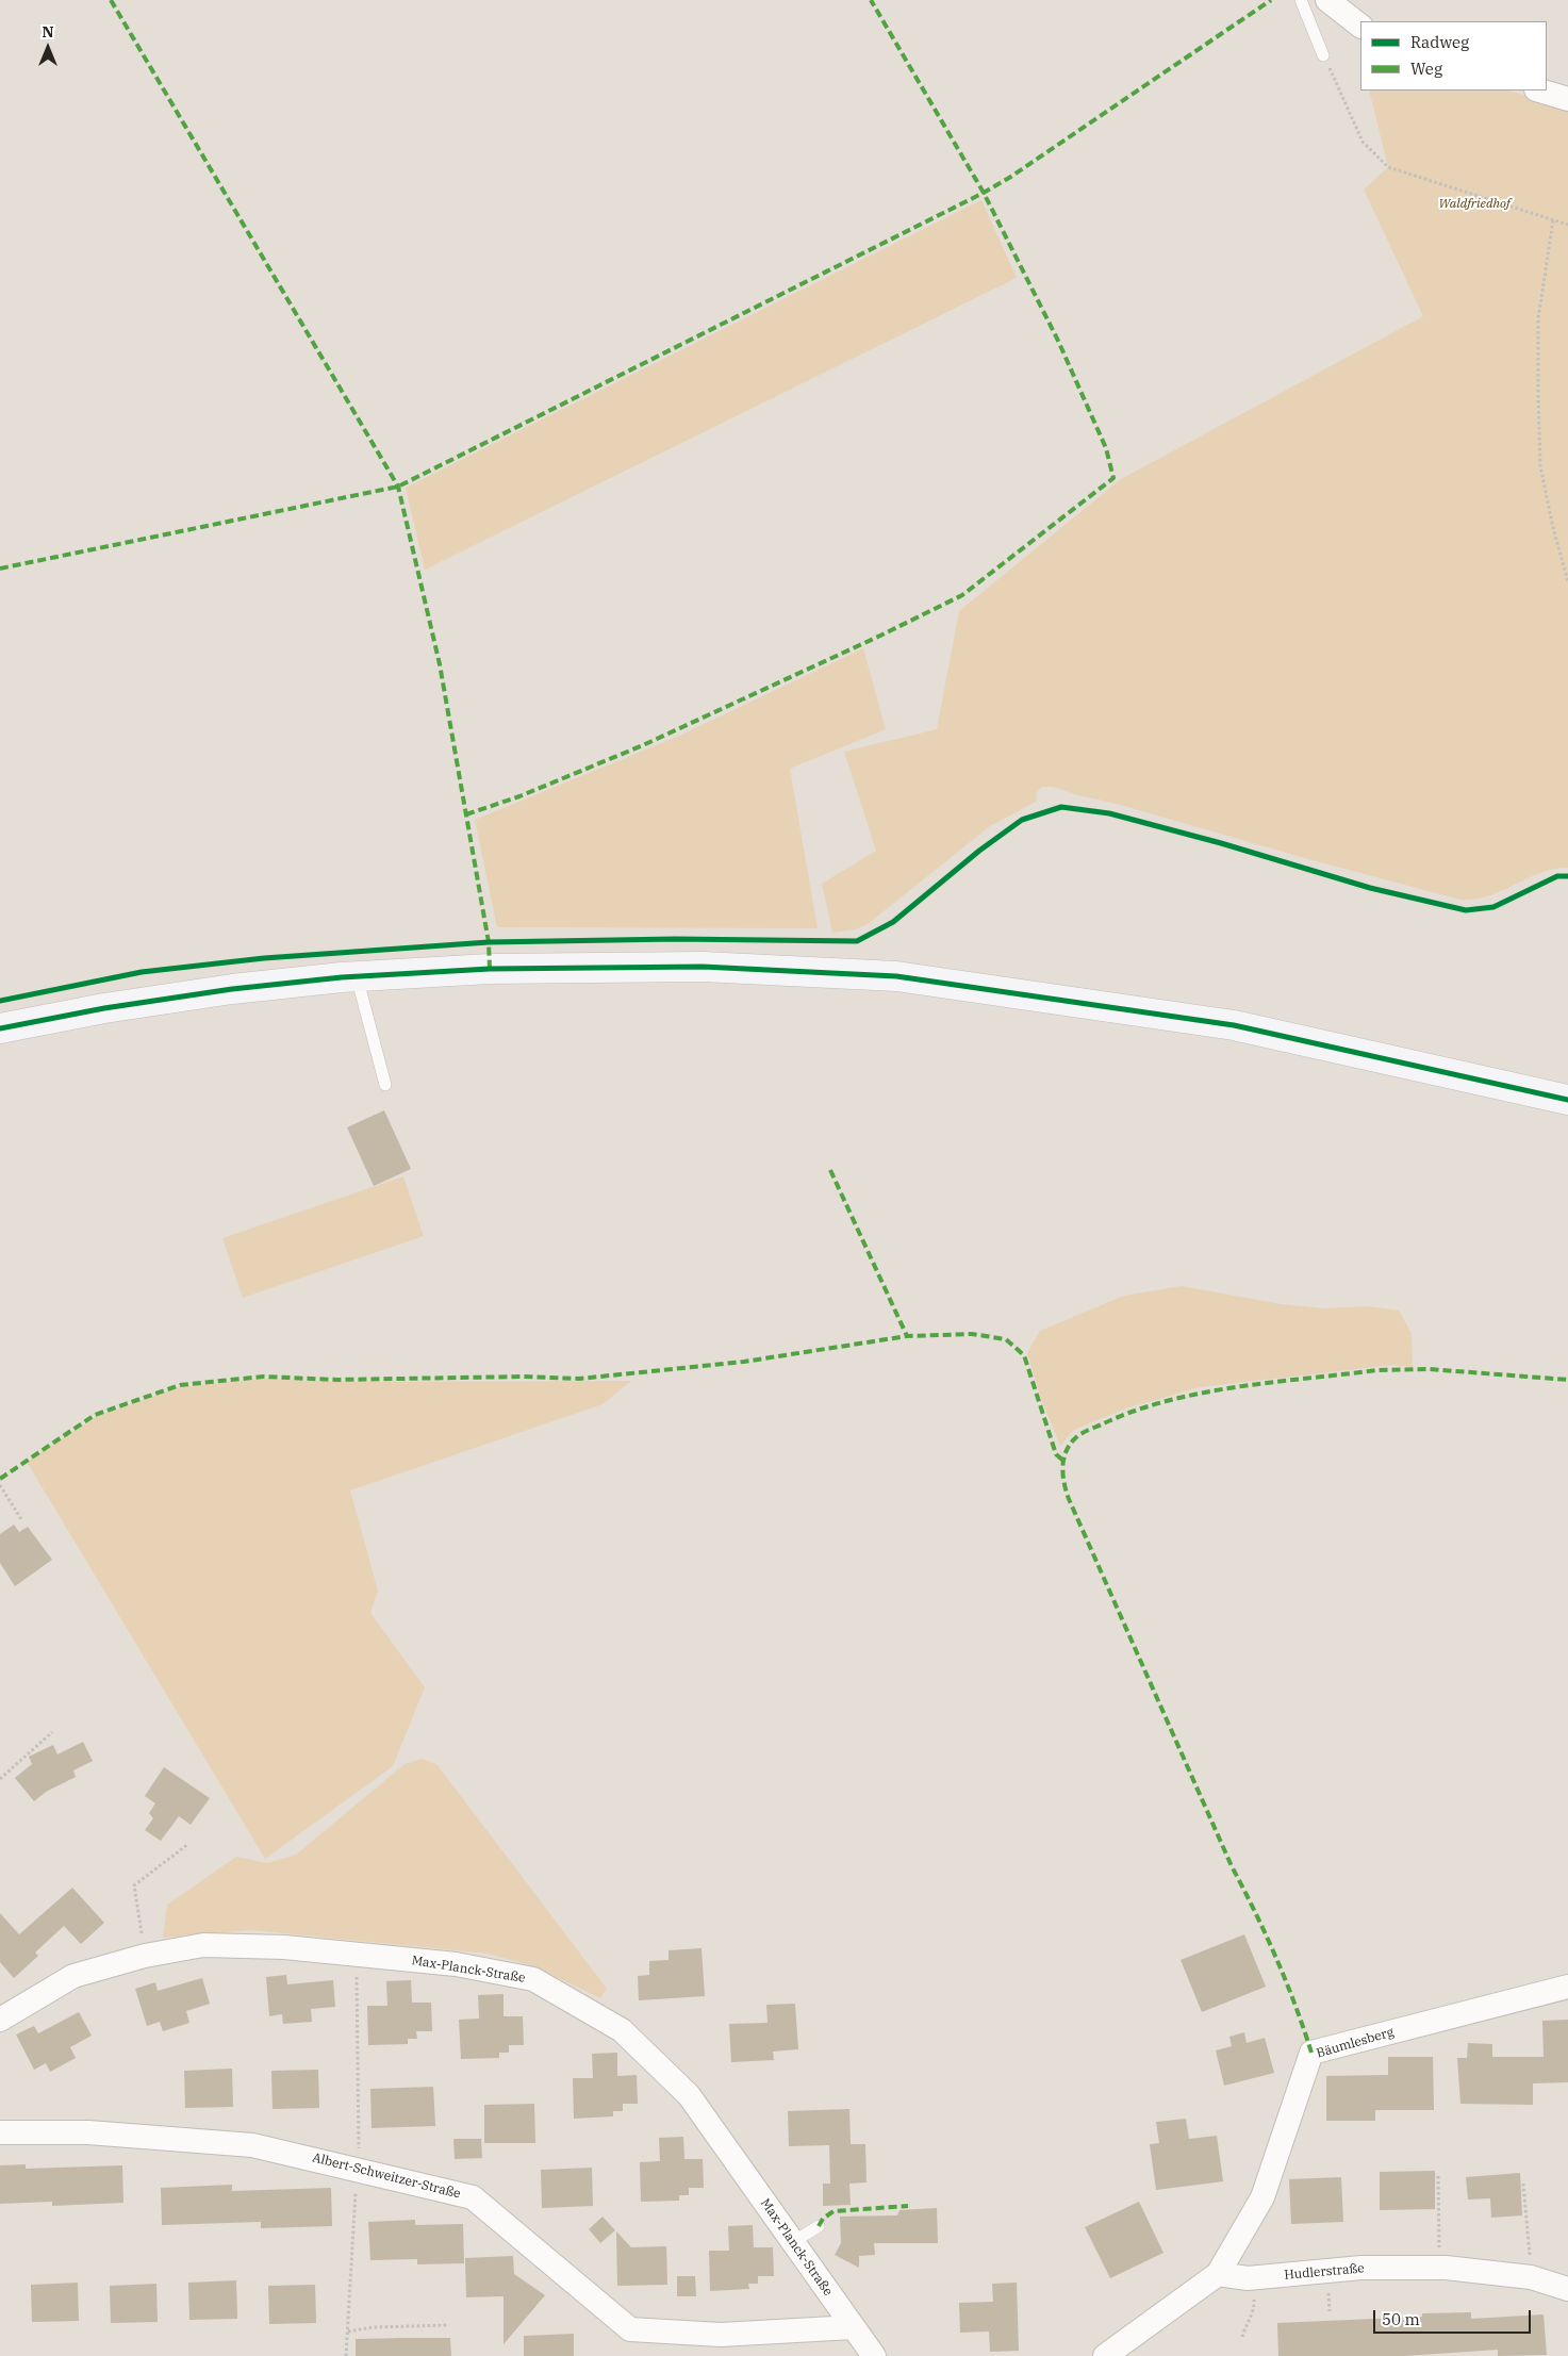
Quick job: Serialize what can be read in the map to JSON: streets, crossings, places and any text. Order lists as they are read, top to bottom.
{
  "streets": {
    "street": [
      "Max-Planck-Straße",
      "Bäumlesberg",
      "Albert-Schweitzer-Straße",
      "Hudlerstraße"
    ]
  },
  "crossings": [
    ["Max-Planck-Straße", "Albert-Schweitzer-Straße"],
    ["Bäumlesberg", "Hudlerstraße"]
  ],
  "parks": ["Waldfriedhof"],
  "legend": ["Radweg", "Weg"],
  "scale_bar": "50 m",
  "north": "top"
}
